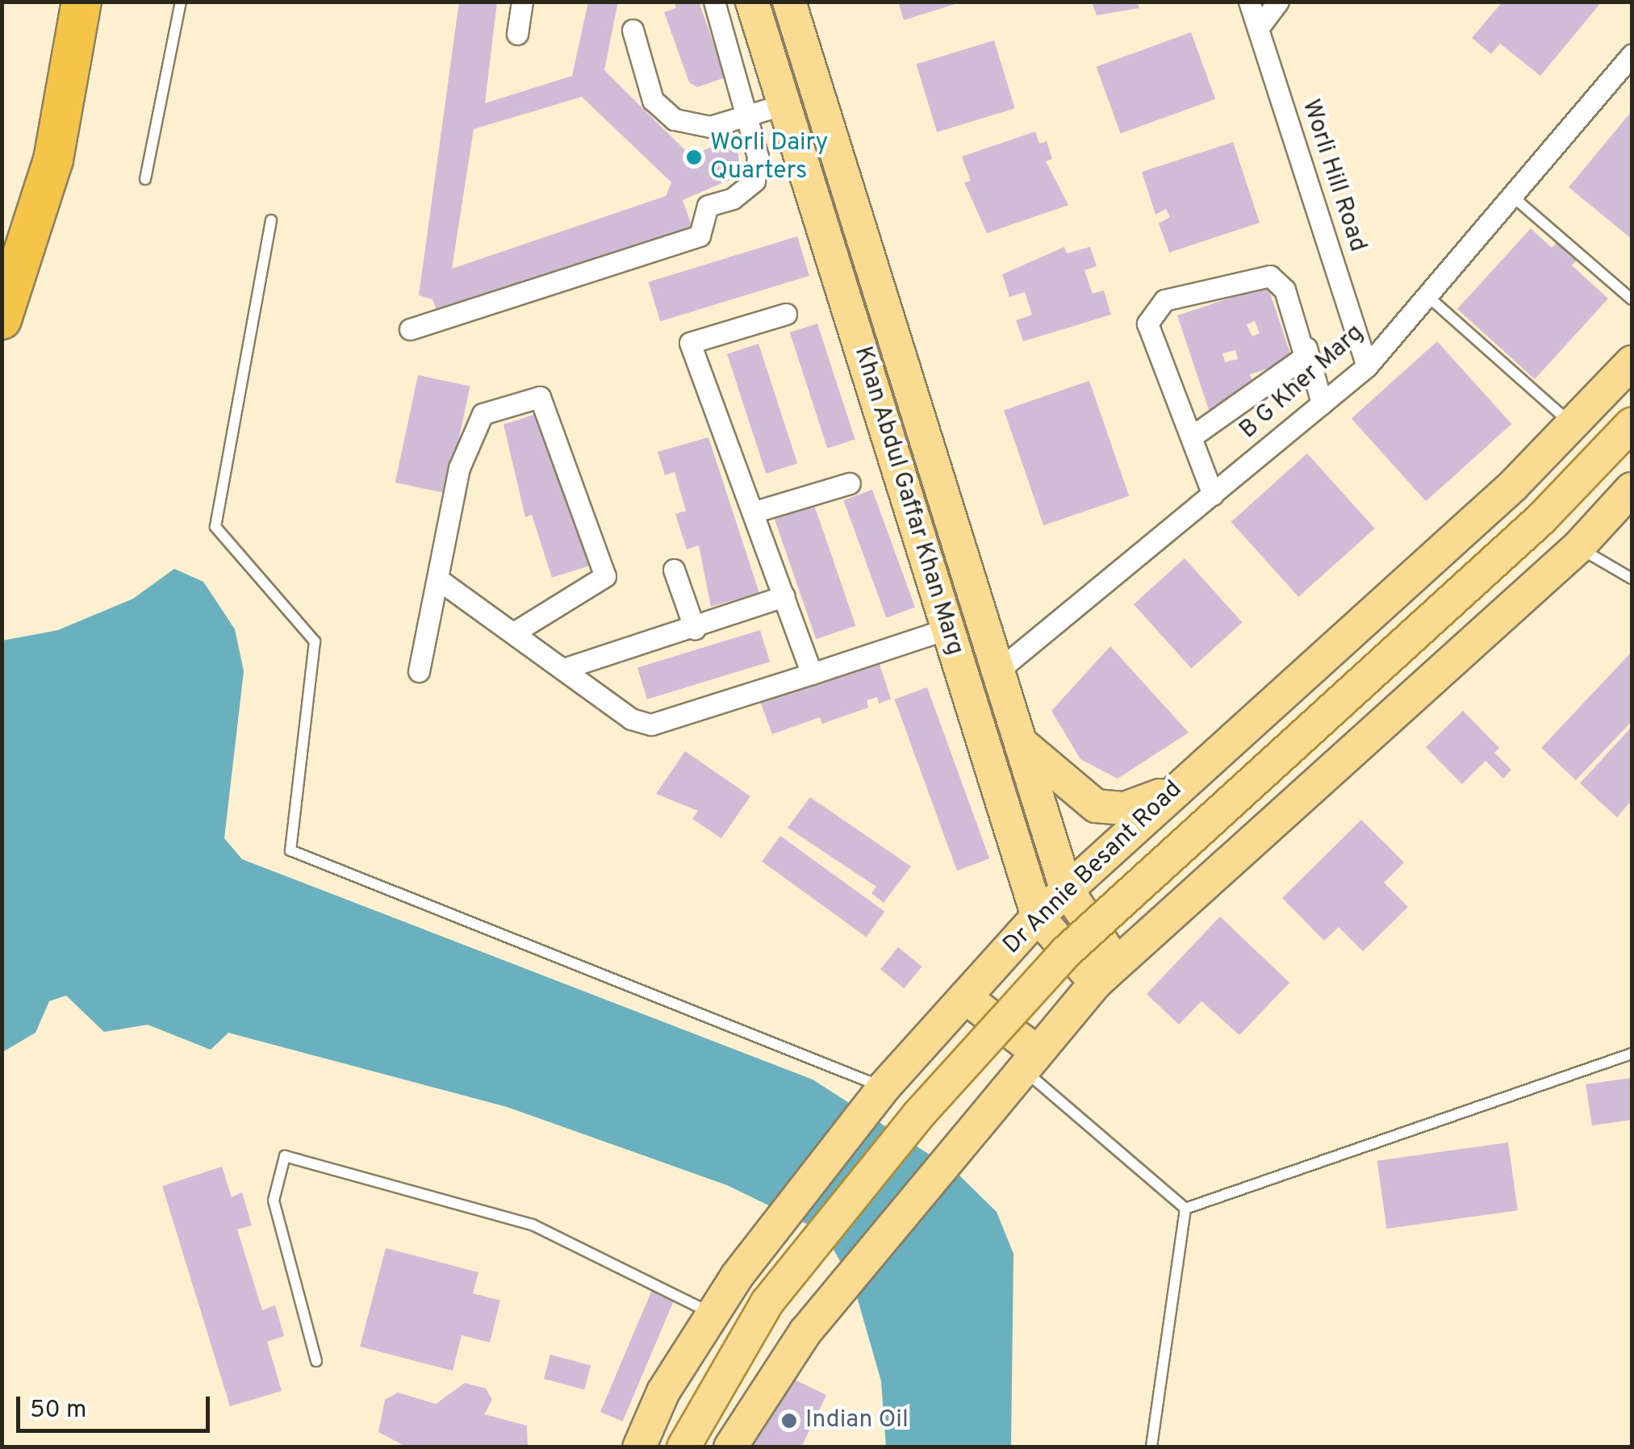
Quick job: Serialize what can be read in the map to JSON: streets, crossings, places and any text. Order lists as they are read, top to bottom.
{
  "streets": {
    "main road": ["Khan Abdul Gaffar Khan Marg", "Dr Annie Besant Road"],
    "street": ["Worli Hill Road", "B G Kher Marg"]
  },
  "crossings": [
    ["Worli Hill Road", "B G Kher Marg"],
    ["B G Kher Marg", "Khan Abdul Gaffar Khan Marg"],
    ["Khan Abdul Gaffar Khan Marg", "Dr Annie Besant Road"]
  ],
  "places": ["Worli Dairy Quarters", "Indian Oil"],
  "scale_bar": "50 m"
}
